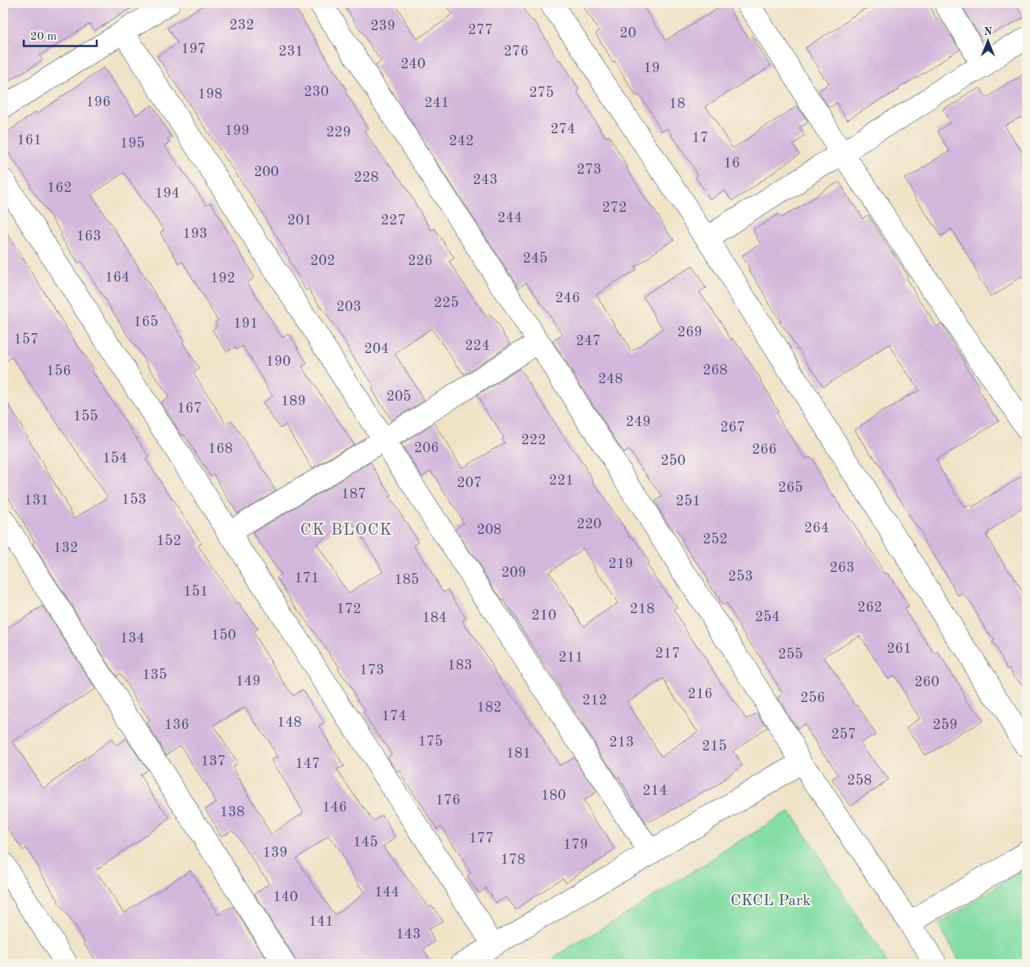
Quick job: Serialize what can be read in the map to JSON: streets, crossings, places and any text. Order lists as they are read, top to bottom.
{
  "districts": ["CK BLOCK"],
  "parks": ["CKCL Park"],
  "house_numbers": [
    "232",
    "239",
    "277",
    "20",
    "197",
    "231",
    "276",
    "240",
    "19",
    "230",
    "275",
    "198",
    "196",
    "241",
    "18",
    "274",
    "199",
    "229",
    "17",
    "161",
    "242",
    "195",
    "16",
    "273",
    "200",
    "228",
    "243",
    "162",
    "194",
    "272",
    "244",
    "201",
    "227",
    "193",
    "163",
    "245",
    "202",
    "226",
    "164",
    "192",
    "246",
    "225",
    "203",
    "165",
    "191",
    "269",
    "157",
    "247",
    "224",
    "204",
    "190",
    "268",
    "156",
    "248",
    "205",
    "189",
    "167",
    "155",
    "249",
    "267",
    "222",
    "206",
    "168",
    "266",
    "154",
    "250",
    "221",
    "207",
    "265",
    "187",
    "153",
    "131",
    "251",
    "220",
    "264",
    "208",
    "252",
    "152",
    "132",
    "219",
    "263",
    "209",
    "253",
    "171",
    "185",
    "151",
    "262",
    "172",
    "218",
    "210",
    "254",
    "184",
    "150",
    "134",
    "261",
    "217",
    "255",
    "211",
    "183",
    "173",
    "135",
    "149",
    "260",
    "216",
    "256",
    "212",
    "182",
    "174",
    "148",
    "136",
    "259",
    "257",
    "175",
    "213",
    "215",
    "181",
    "137",
    "147",
    "258",
    "214",
    "180",
    "176",
    "146",
    "138",
    "177",
    "145",
    "179",
    "139",
    "178",
    "144",
    "140",
    "141",
    "143"
  ],
  "scale_bar": "20 m",
  "north": "top"
}
